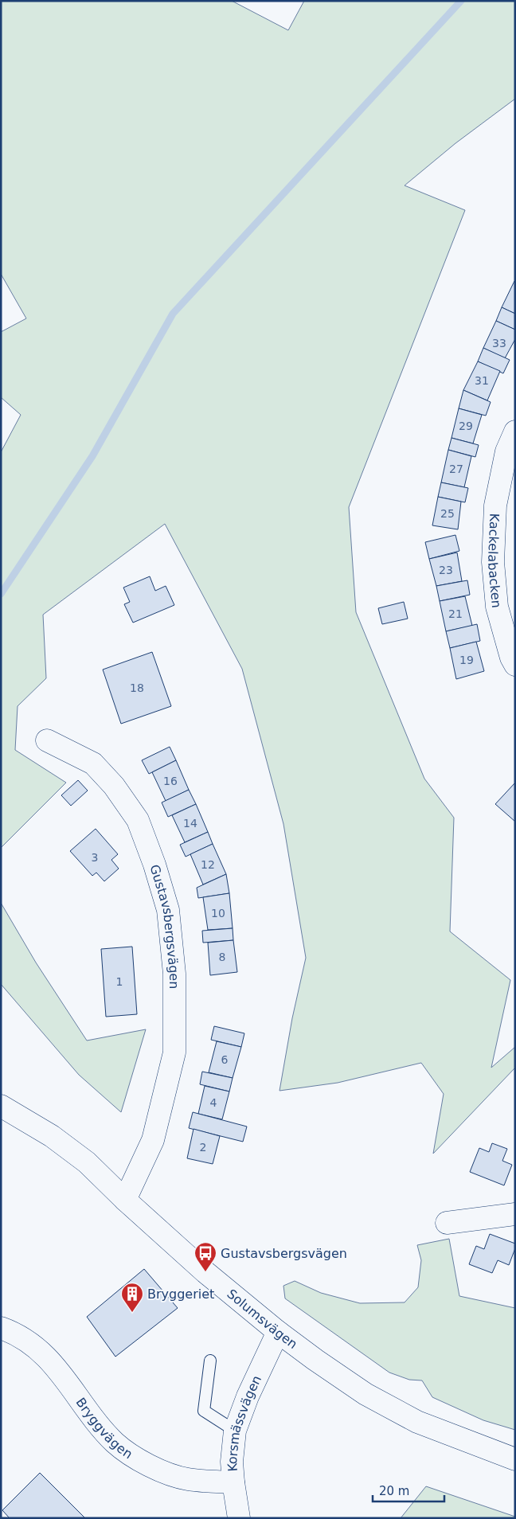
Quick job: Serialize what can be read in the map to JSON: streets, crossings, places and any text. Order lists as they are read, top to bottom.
{
  "streets": {
    "street": [
      "Kackelabacken",
      "Gustavsbergsvägen",
      "Solumsvägen",
      "Korsmässvägen",
      "Bryggvägen"
    ]
  },
  "crossings": [
    ["Gustavsbergsvägen", "Solumsvägen"],
    ["Solumsvägen", "Korsmässvägen"],
    ["Korsmässvägen", "Bryggvägen"]
  ],
  "places": {
    "bus stop": ["Gustavsbergsvägen"],
    "building": ["Bryggeriet"]
  },
  "house_numbers": [
    "33",
    "31",
    "29",
    "27",
    "25",
    "23",
    "21",
    "19",
    "18",
    "16",
    "14",
    "3",
    "12",
    "10",
    "8",
    "1",
    "6",
    "4",
    "2"
  ],
  "scale_bar": "20 m"
}
